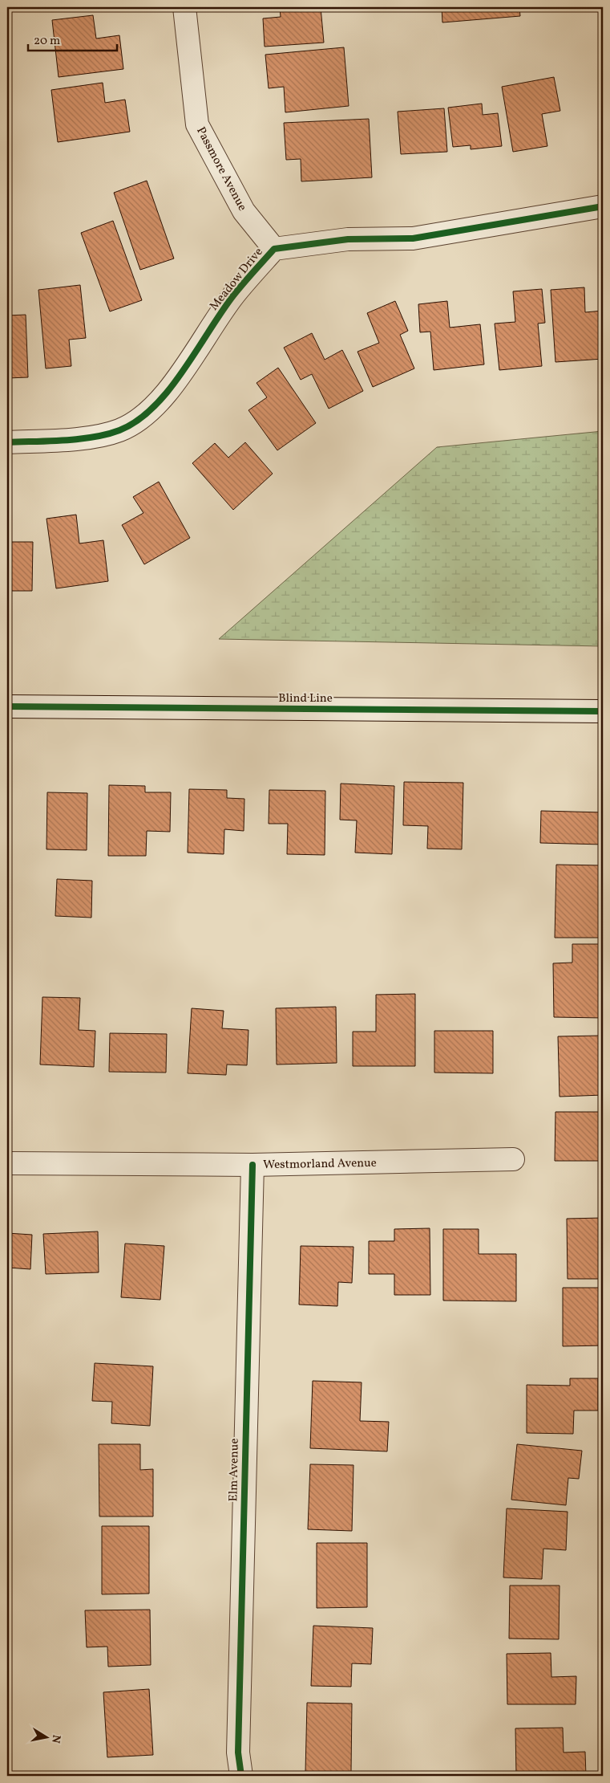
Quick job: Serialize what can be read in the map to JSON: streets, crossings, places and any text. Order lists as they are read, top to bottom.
{
  "streets": {
    "street": [
      "Passmore Avenue",
      "Meadow Drive",
      "Blind Line",
      "Westmorland Avenue",
      "Elm Avenue"
    ]
  },
  "crossings": [
    ["Passmore Avenue", "Meadow Drive"],
    ["Westmorland Avenue", "Elm Avenue"]
  ],
  "scale_bar": "20 m",
  "north": "right"
}
